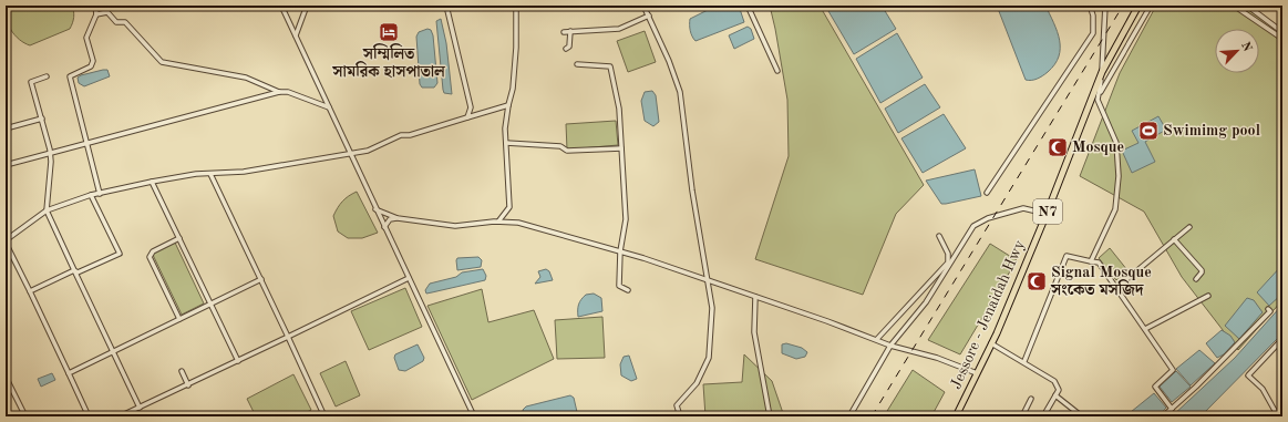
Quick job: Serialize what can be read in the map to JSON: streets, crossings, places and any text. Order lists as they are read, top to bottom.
{
  "streets": {
    "highway": ["N7", "Jessore - Jenaidah Hwy"]
  },
  "places": {
    "hotel": ["সম্মিলিত সামরিক হাসপাতাল"],
    "sports": ["Swimimg pool"],
    "mosque": ["Mosque", "Signal Mosque সংকেত মসজিদ"]
  },
  "north": "top right"
}
